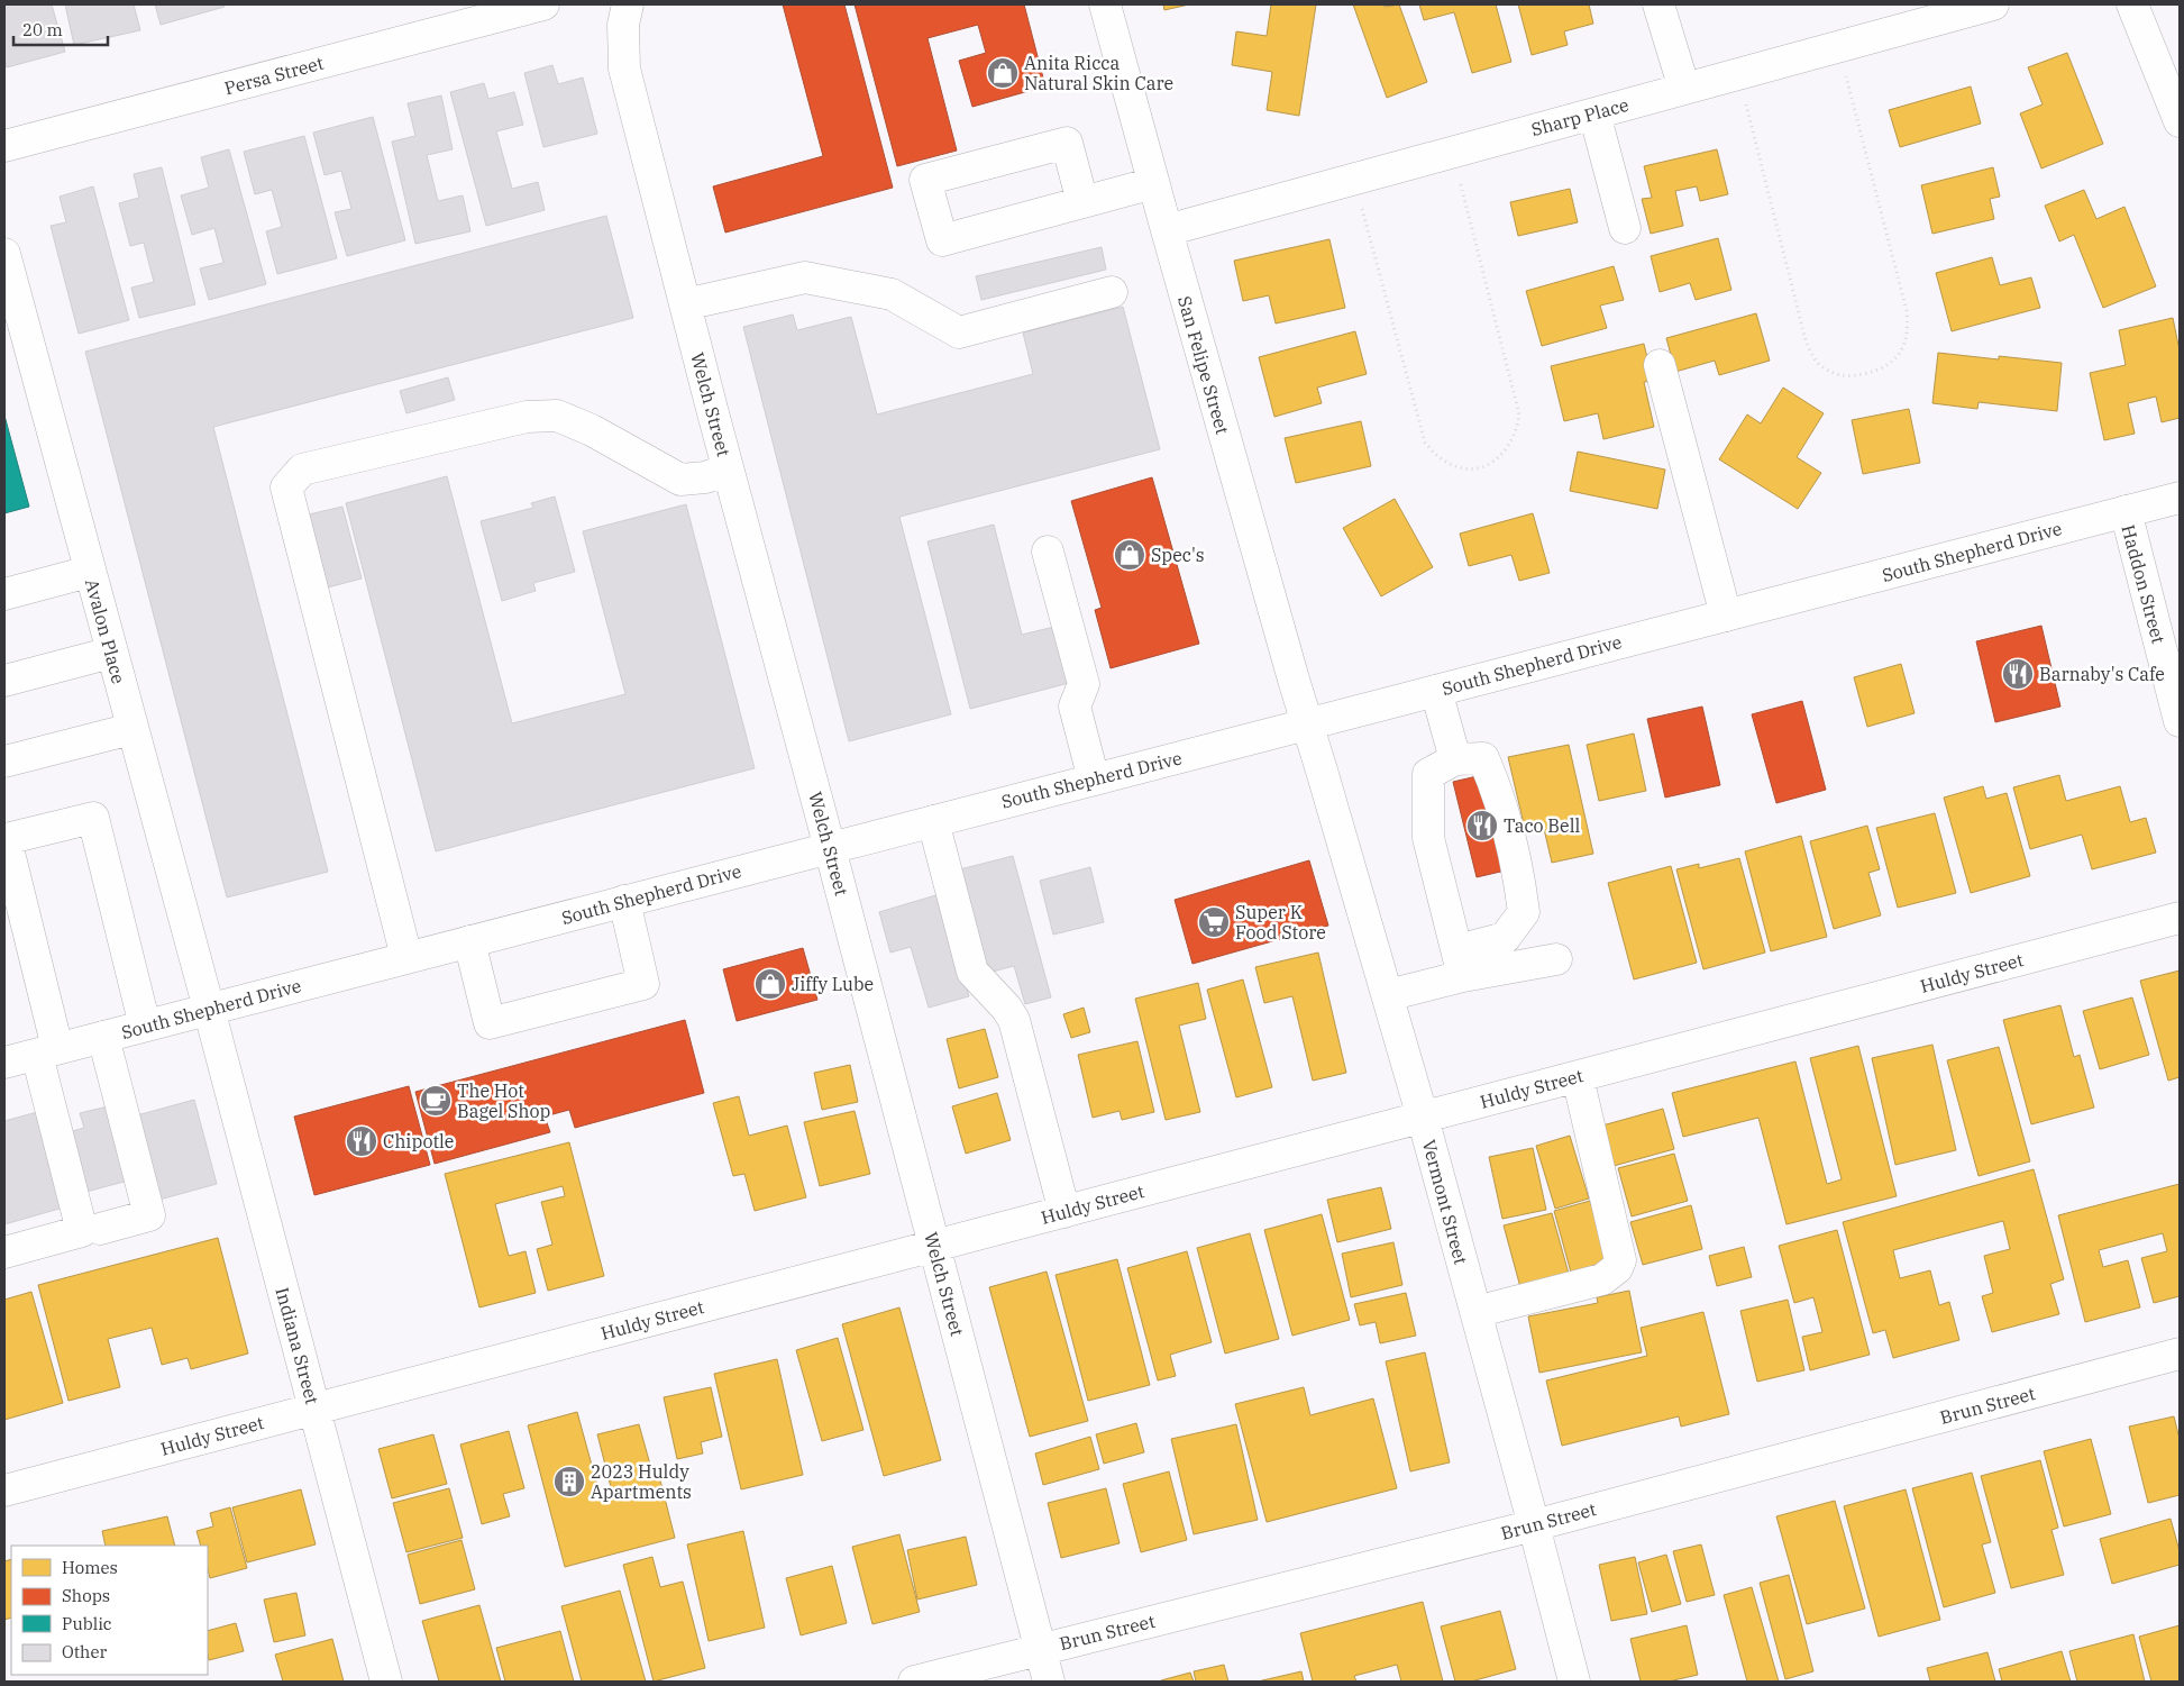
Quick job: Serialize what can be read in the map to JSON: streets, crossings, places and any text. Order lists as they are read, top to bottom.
{
  "streets": {
    "street": [
      "Persa Street",
      "Sharp Place",
      "San Felipe Street",
      "Welch Street",
      "South Shepherd Drive",
      "Haddon Street",
      "Avalon Place",
      "Huldy Street",
      "Vermont Street",
      "Indiana Street",
      "Brun Street"
    ]
  },
  "crossings": [
    ["Sharp Place", "San Felipe Street"],
    ["San Felipe Street", "South Shepherd Drive"],
    ["San Felipe Street", "Vermont Street"],
    ["Welch Street", "South Shepherd Drive"],
    ["Welch Street", "Huldy Street"],
    ["Welch Street", "Brun Street"],
    ["South Shepherd Drive", "Haddon Street"],
    ["South Shepherd Drive", "Avalon Place"],
    ["South Shepherd Drive", "Vermont Street"],
    ["South Shepherd Drive", "Indiana Street"],
    ["Avalon Place", "Indiana Street"],
    ["Huldy Street", "Vermont Street"],
    ["Huldy Street", "Indiana Street"],
    ["Vermont Street", "Brun Street"]
  ],
  "places": {
    "shop": ["Anita Ricca Natural Skin Care", "Spec's", "Jiffy Lube"],
    "restaurant": ["Barnaby's Cafe", "Taco Bell", "Chipotle"],
    "supermarket": ["Super K Food Store"],
    "cafe": ["The Hot Bagel Shop"],
    "building": ["2023 Huldy Apartments"]
  },
  "legend": [
    "Homes",
    "Shops",
    "Public",
    "Other"
  ],
  "scale_bar": "20 m"
}
